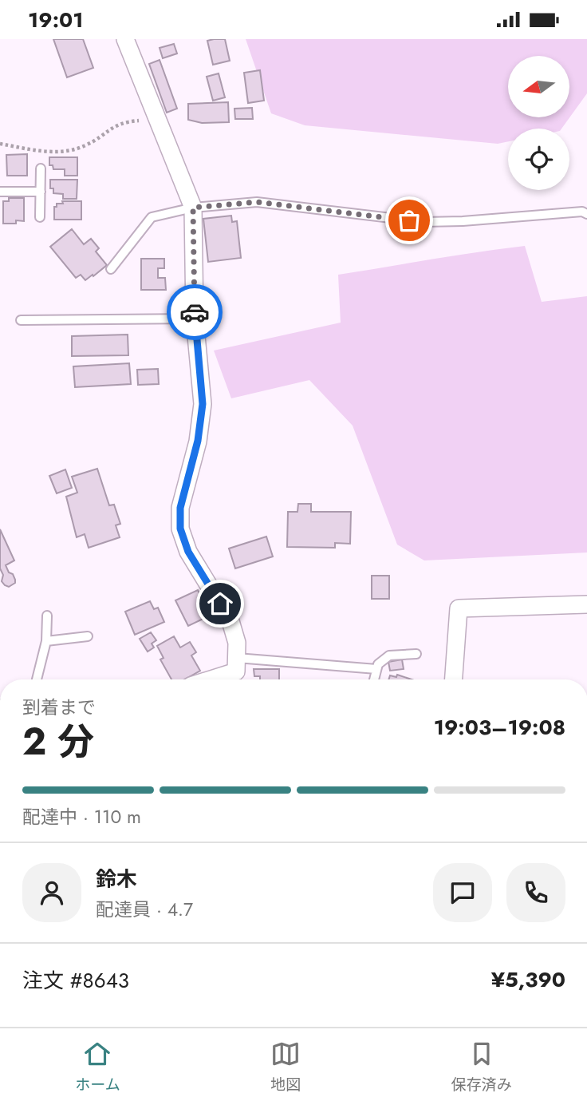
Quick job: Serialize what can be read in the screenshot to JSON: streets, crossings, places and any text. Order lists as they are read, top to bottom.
{
  "north": "left",
  "page": {
    "status": "19:01",
    "heading": ["2 分", "到着まで", "19:03–19:08"],
    "panel": [
      "鈴木",
      "配達員 · 4.7",
      "注文 #8643",
      "¥5,390"
    ],
    "bar": "配達中 · 110 m",
    "tabs": ["ホーム", "地図", "保存済み"]
  }
}
